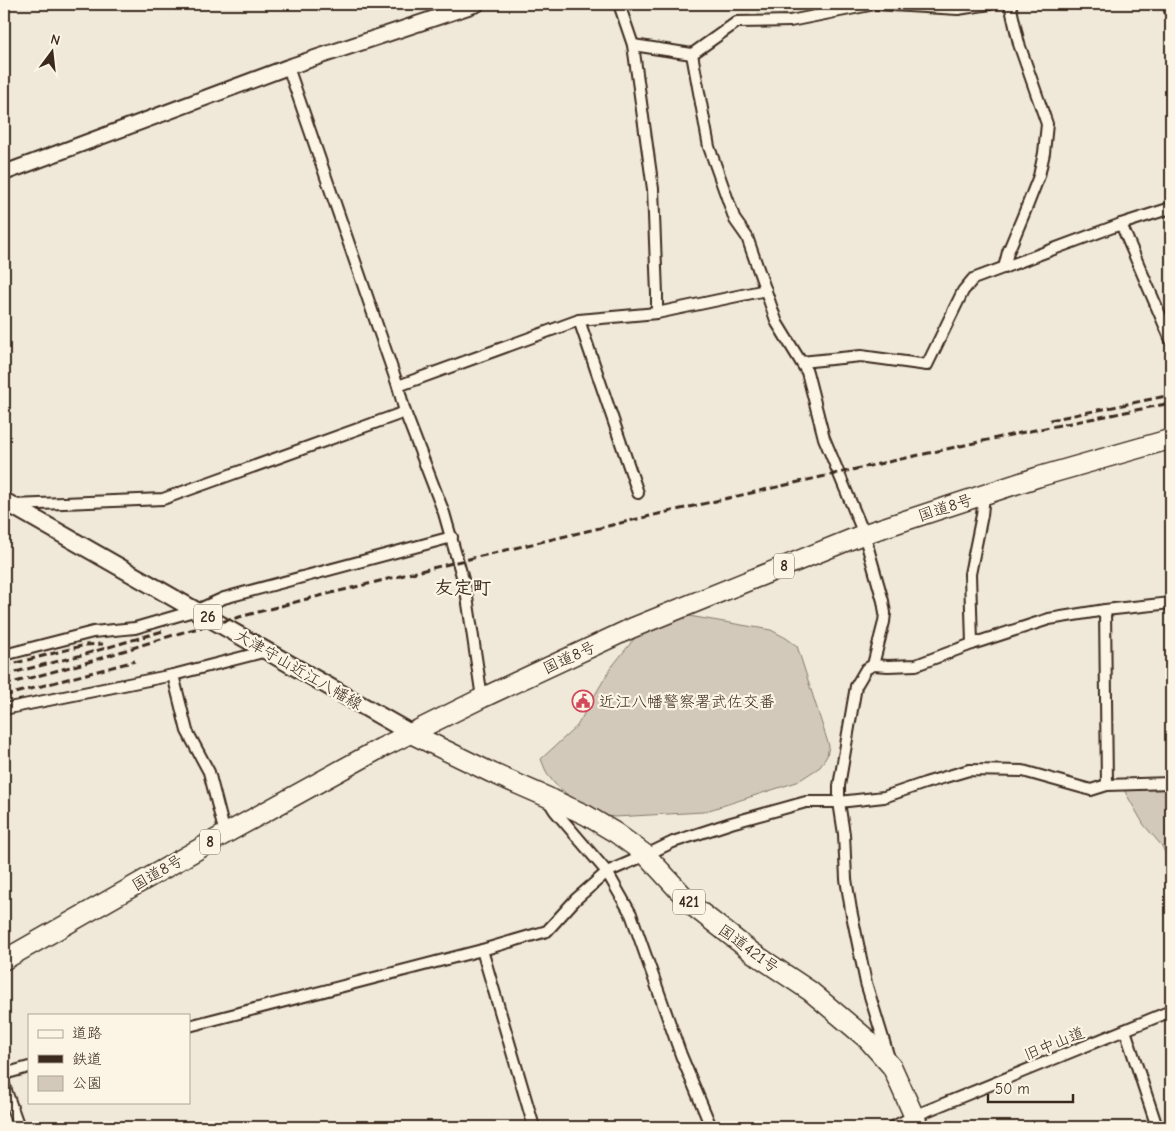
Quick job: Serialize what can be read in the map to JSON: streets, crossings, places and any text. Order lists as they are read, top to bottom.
{
  "streets": {
    "highway": [
      "国道8号",
      "8",
      "421",
      "国道421号"
    ],
    "main road": ["26", "大津守山近江八幡線"],
    "street": ["旧中山道"]
  },
  "crossings": [
    ["国道8号", "大津守山近江八幡線"],
    ["国道8号", "国道421号"],
    ["大津守山近江八幡線", "国道421号"],
    ["国道421号", "旧中山道"]
  ],
  "districts": ["友定町"],
  "places": {
    "public building": ["近江八幡警察署武佐交番"]
  },
  "legend": ["道路", "鉄道", "公園"],
  "scale_bar": "50 m",
  "north": "top"
}
